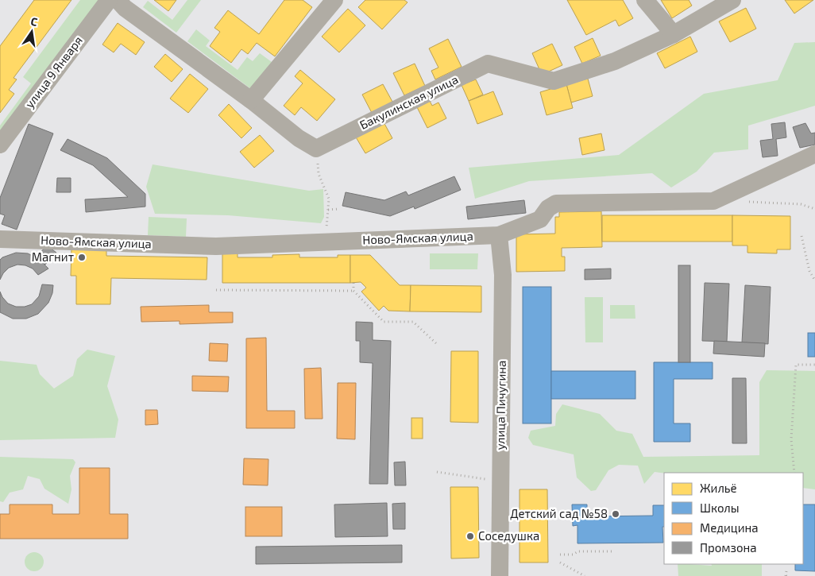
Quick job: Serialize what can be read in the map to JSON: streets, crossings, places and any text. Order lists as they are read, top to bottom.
{
  "streets": {
    "street": [
      "улица 9 Января",
      "Бакулинская улица",
      "Ново-Ямская улица",
      "улица Пичугина"
    ]
  },
  "crossings": [
    ["Ново-Ямская улица", "улица Пичугина"]
  ],
  "places": ["Магнит", "Детский сад №58", "Соседушка"],
  "legend": [
    "Жильё",
    "Школы",
    "Медицина",
    "Промзона"
  ],
  "north": "top"
}
